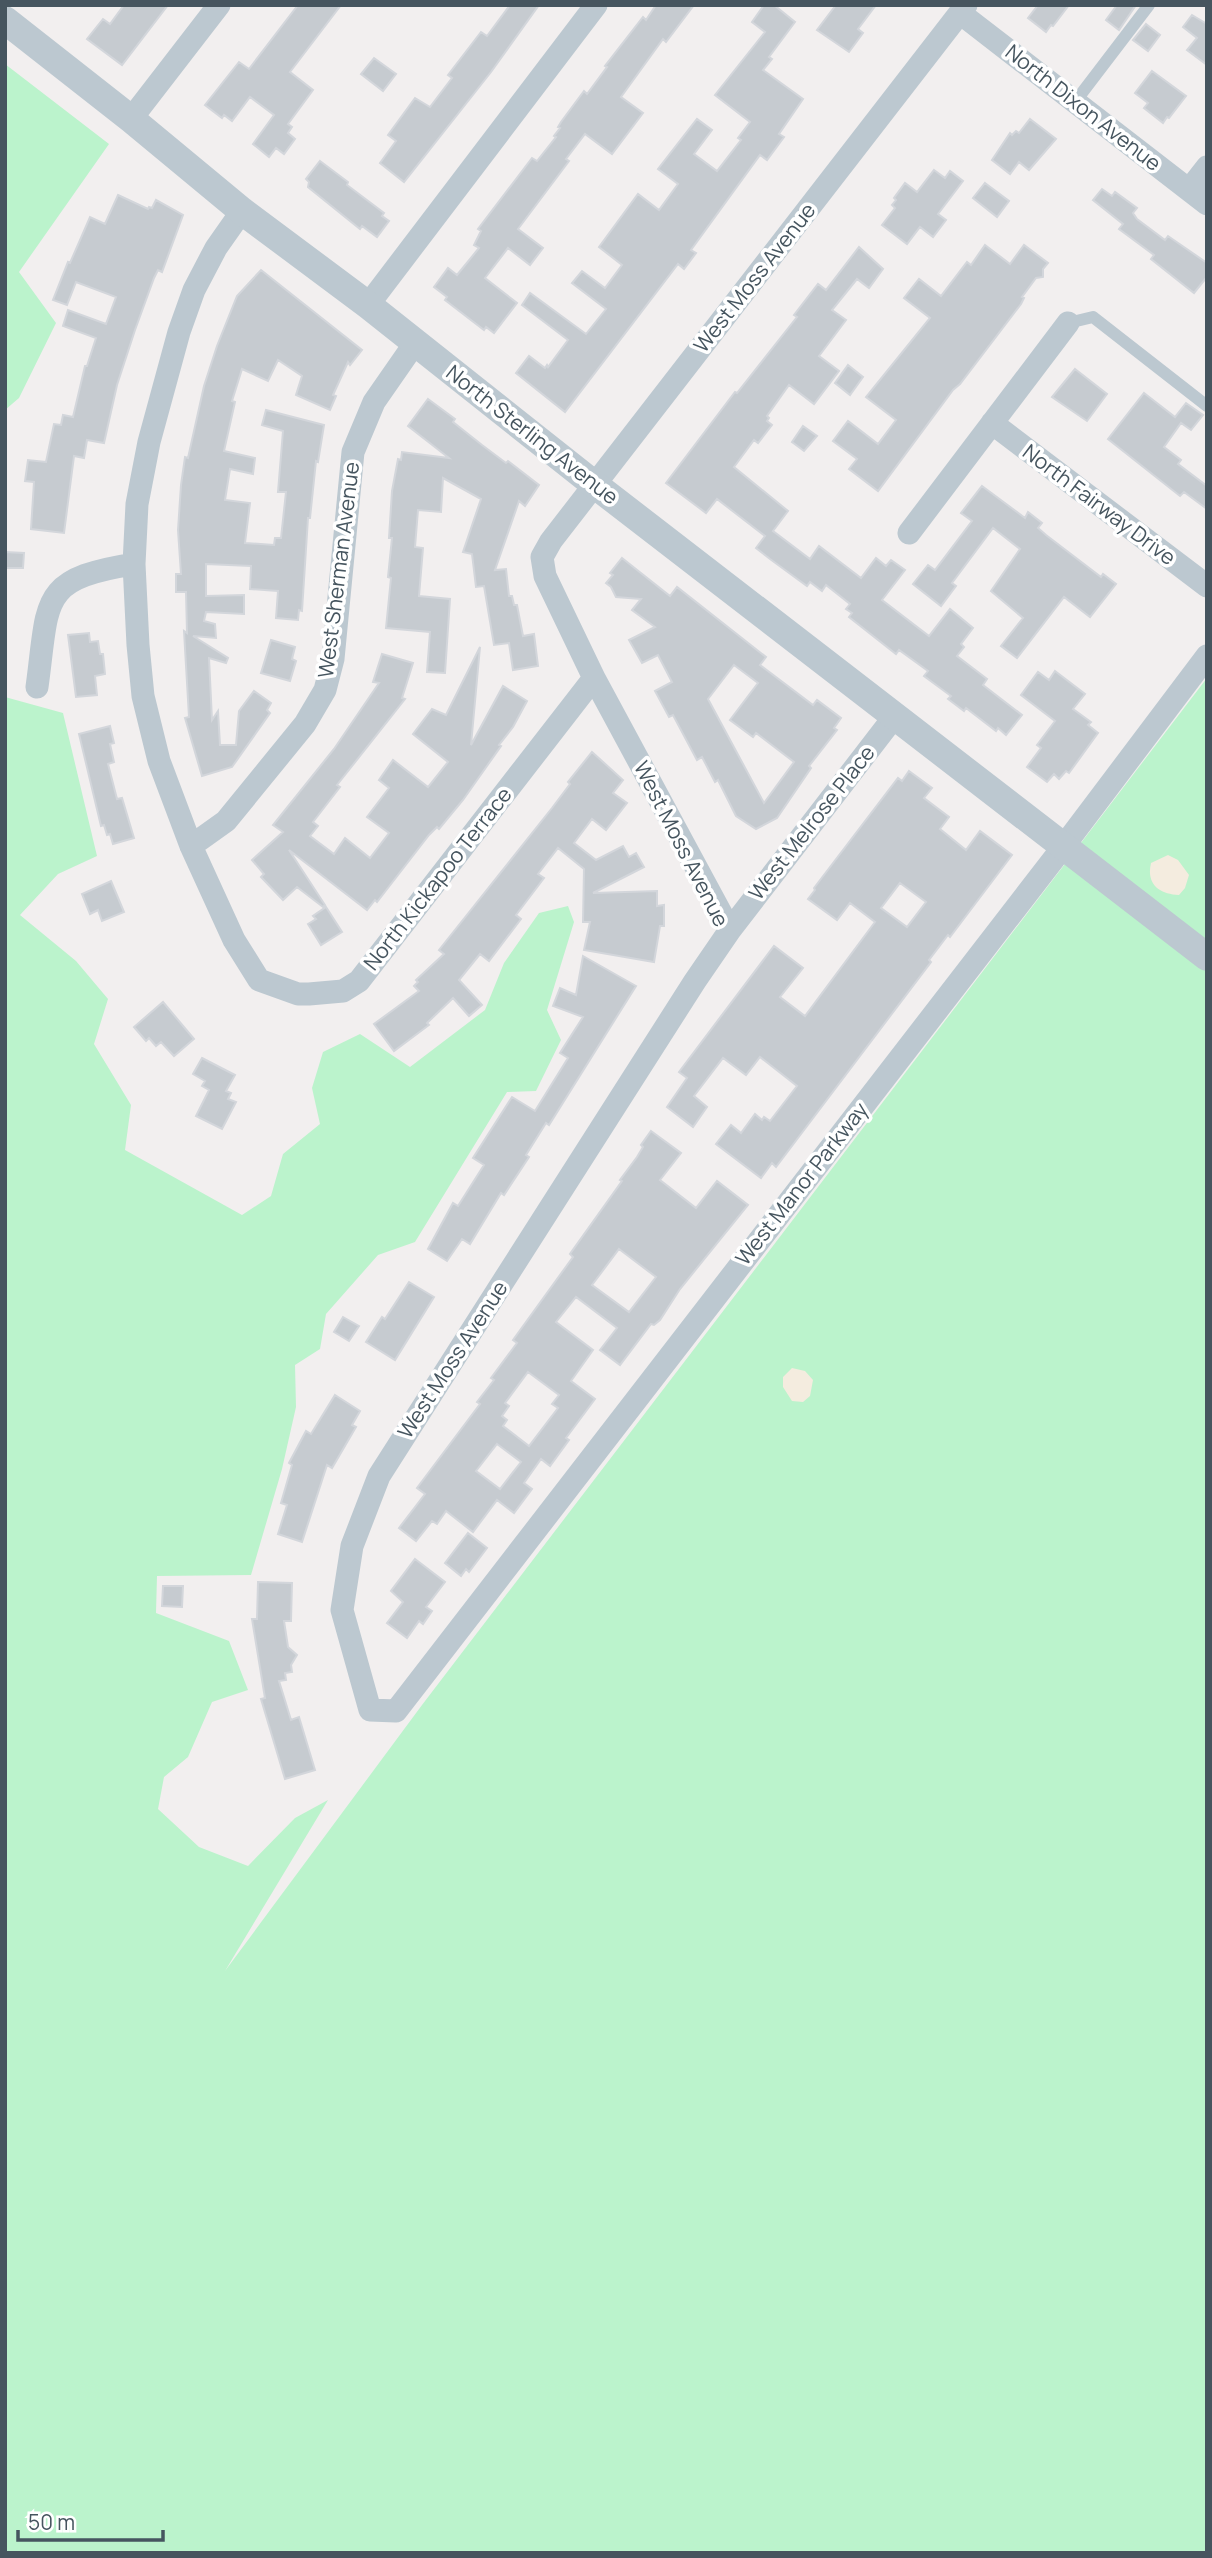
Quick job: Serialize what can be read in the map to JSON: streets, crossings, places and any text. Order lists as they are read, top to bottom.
{
  "streets": {
    "street": [
      "North Dixon Avenue",
      "West Moss Avenue",
      "North Sterling Avenue",
      "North Fairway Drive",
      "West Sherman Avenue",
      "West Melrose Place",
      "North Kickapoo Terrace",
      "West Manor Parkway"
    ]
  },
  "crossings": [
    ["North Dixon Avenue", "West Moss Avenue"],
    ["West Moss Avenue", "North Sterling Avenue"],
    ["West Moss Avenue", "West Melrose Place"],
    ["West Moss Avenue", "North Kickapoo Terrace"],
    ["West Moss Avenue", "West Manor Parkway"],
    ["North Sterling Avenue", "West Sherman Avenue"],
    ["North Sterling Avenue", "West Melrose Place"],
    ["North Sterling Avenue", "North Kickapoo Terrace"],
    ["North Sterling Avenue", "West Manor Parkway"],
    ["West Sherman Avenue", "North Kickapoo Terrace"]
  ],
  "scale_bar": "50 m"
}
